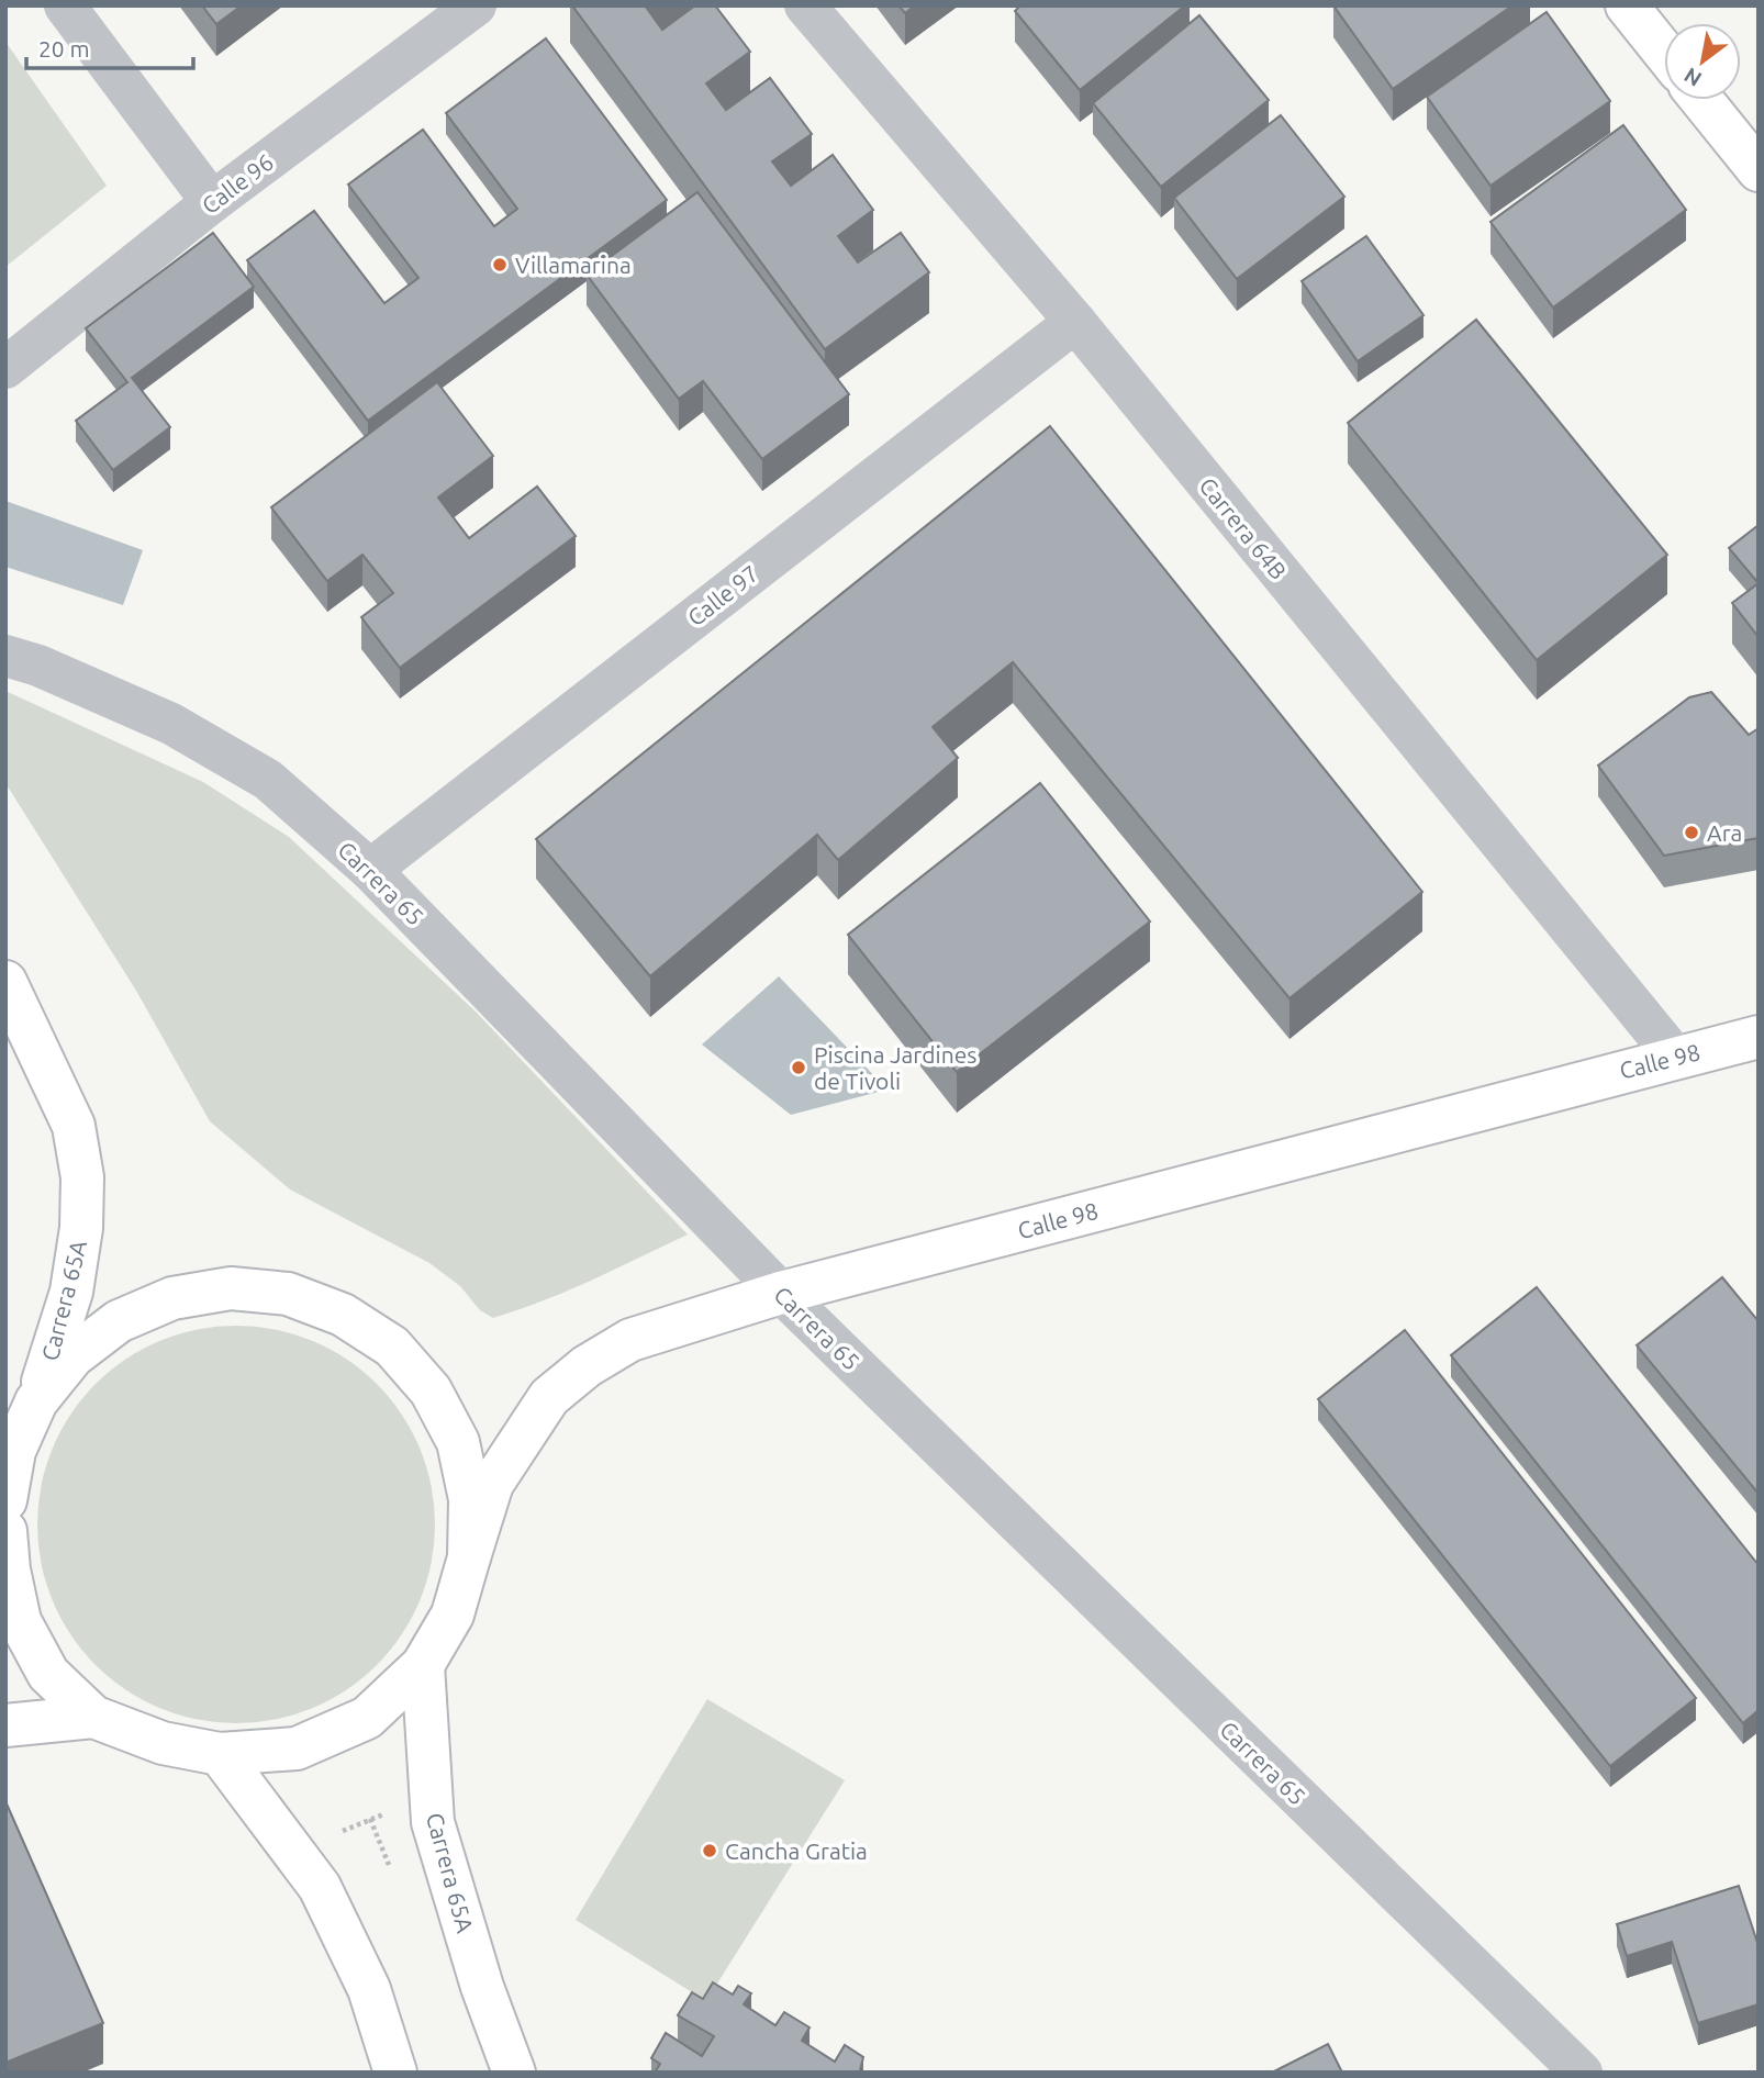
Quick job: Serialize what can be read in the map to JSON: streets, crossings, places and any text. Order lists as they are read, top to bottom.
{
  "streets": {
    "street": [
      "Calle 96",
      "Carrera 64B",
      "Calle 97",
      "Carrera 65",
      "Calle 98",
      "Carrera 65A"
    ]
  },
  "crossings": [
    ["Carrera 64B", "Calle 97"],
    ["Carrera 64B", "Calle 98"],
    ["Calle 97", "Carrera 65"],
    ["Carrera 65", "Calle 98"]
  ],
  "places": [
    "Villamarina",
    "Ara",
    "Piscina Jardines de Tivoli",
    "Cancha Gratia"
  ],
  "scale_bar": "20 m",
  "north": "bottom left"
}
